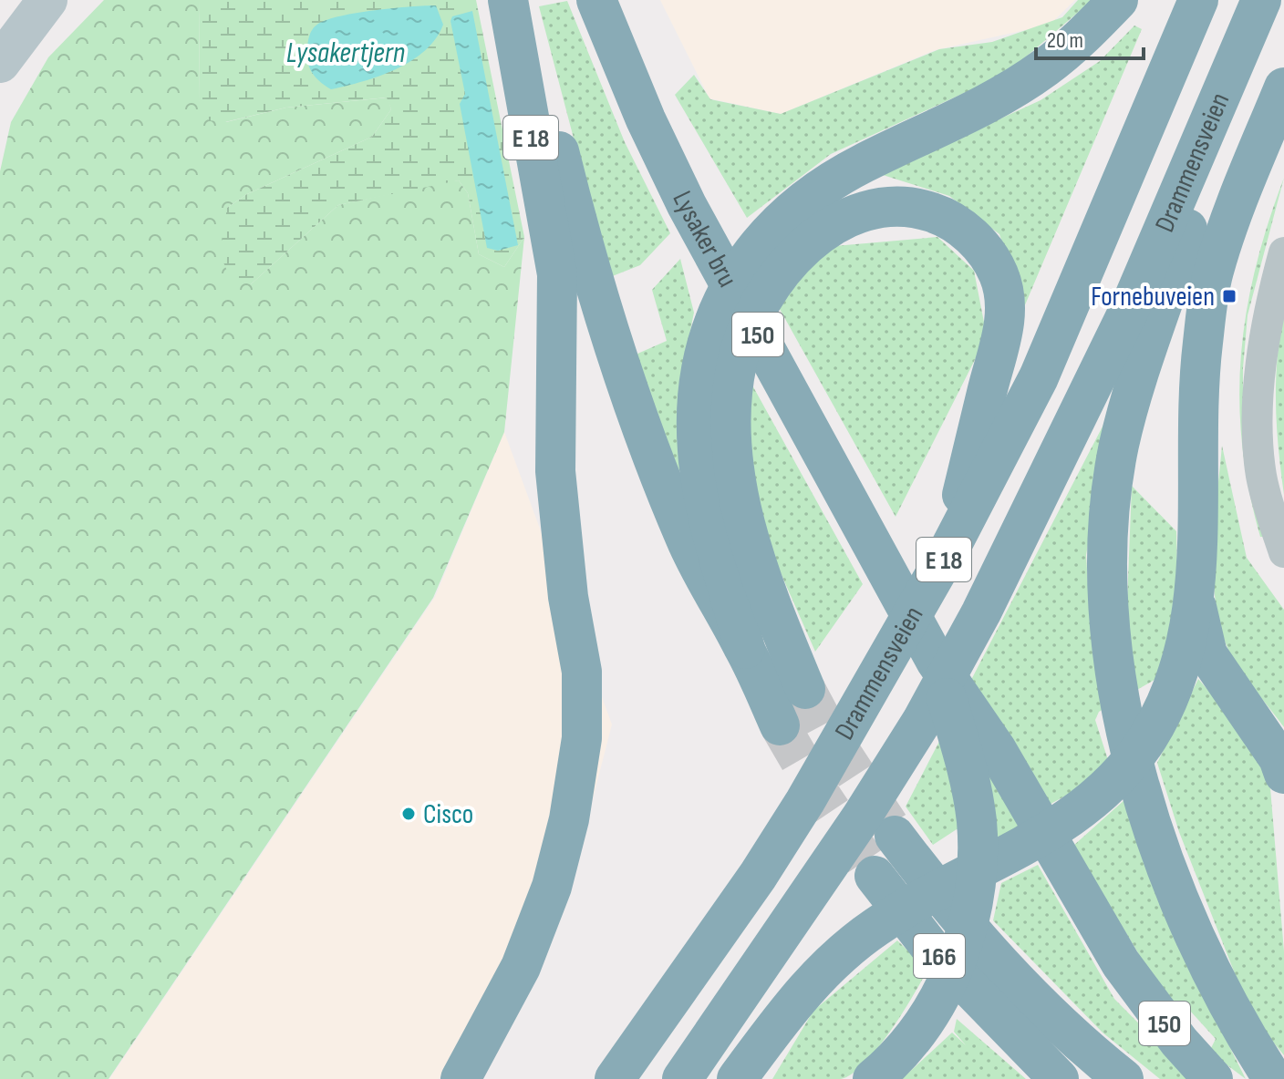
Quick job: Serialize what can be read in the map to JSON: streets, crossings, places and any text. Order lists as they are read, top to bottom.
{
  "streets": {
    "highway": [
      "E 18",
      "Drammensveien",
      "Lysaker bru",
      "150",
      "166"
    ]
  },
  "crossings": [
    ["E 18", "Drammensveien"],
    ["Lysaker bru", "150"]
  ],
  "water": ["Lysakertjern"],
  "places": {
    "transit": ["Fornebuveien"],
    "other": ["Cisco"]
  },
  "scale_bar": "20 m"
}
